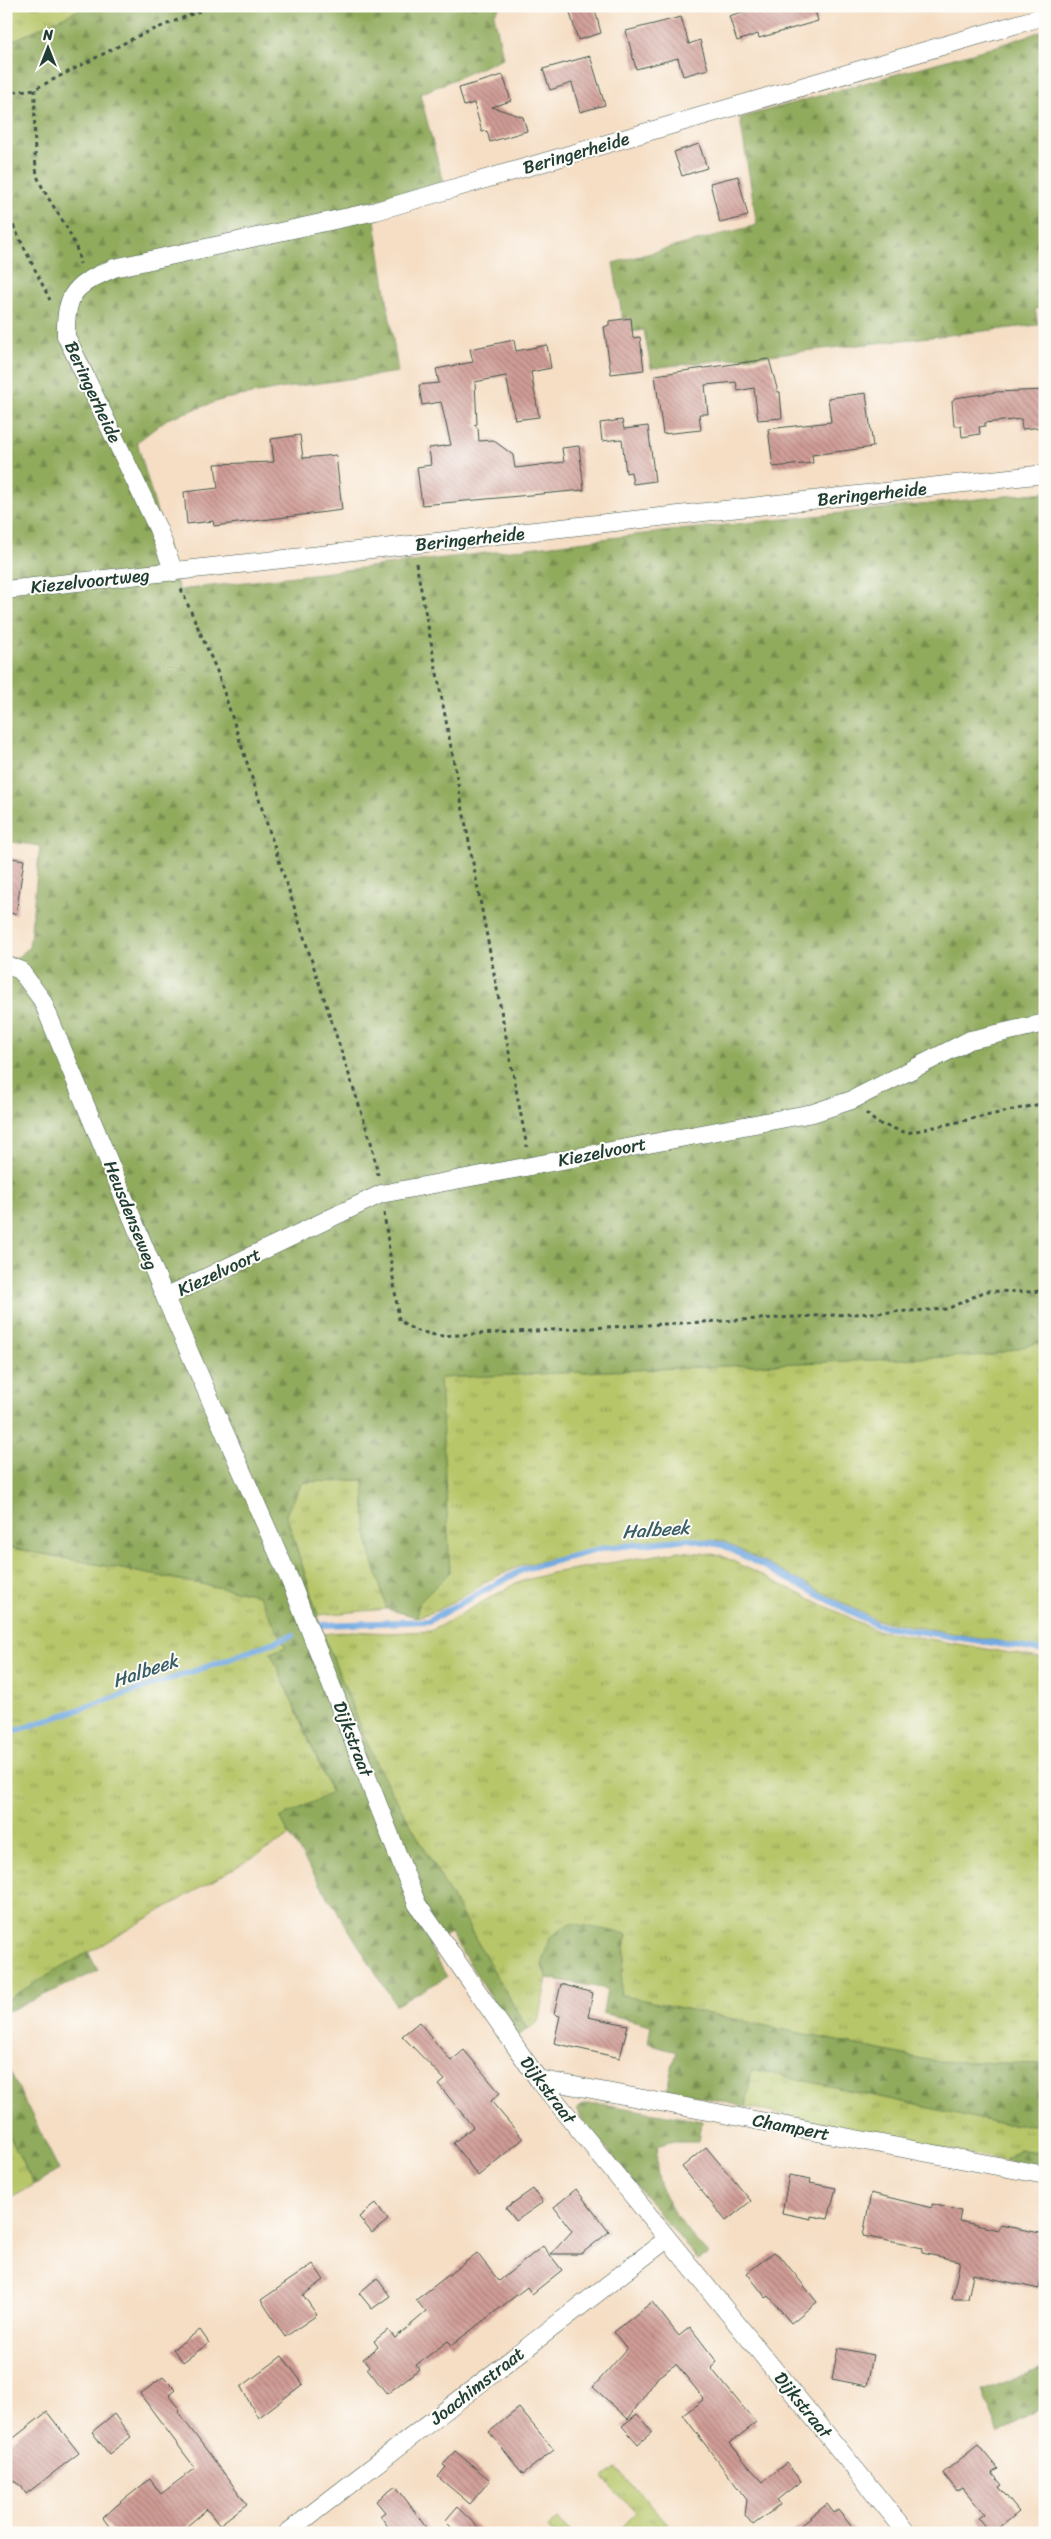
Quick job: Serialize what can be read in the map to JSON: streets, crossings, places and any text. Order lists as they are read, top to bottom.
{
  "streets": {
    "street": [
      "Beringerheide",
      "Kiezelvoortweg",
      "Kiezelvoort",
      "Heusdenseweg",
      "Dijkstraat",
      "Champert",
      "Joachimstraat"
    ]
  },
  "crossings": [
    ["Beringerheide", "Kiezelvoortweg"],
    ["Kiezelvoort", "Heusdenseweg"],
    ["Heusdenseweg", "Dijkstraat"],
    ["Dijkstraat", "Champert"],
    ["Dijkstraat", "Joachimstraat"]
  ],
  "water": ["Halbeek"],
  "north": "top"
}
